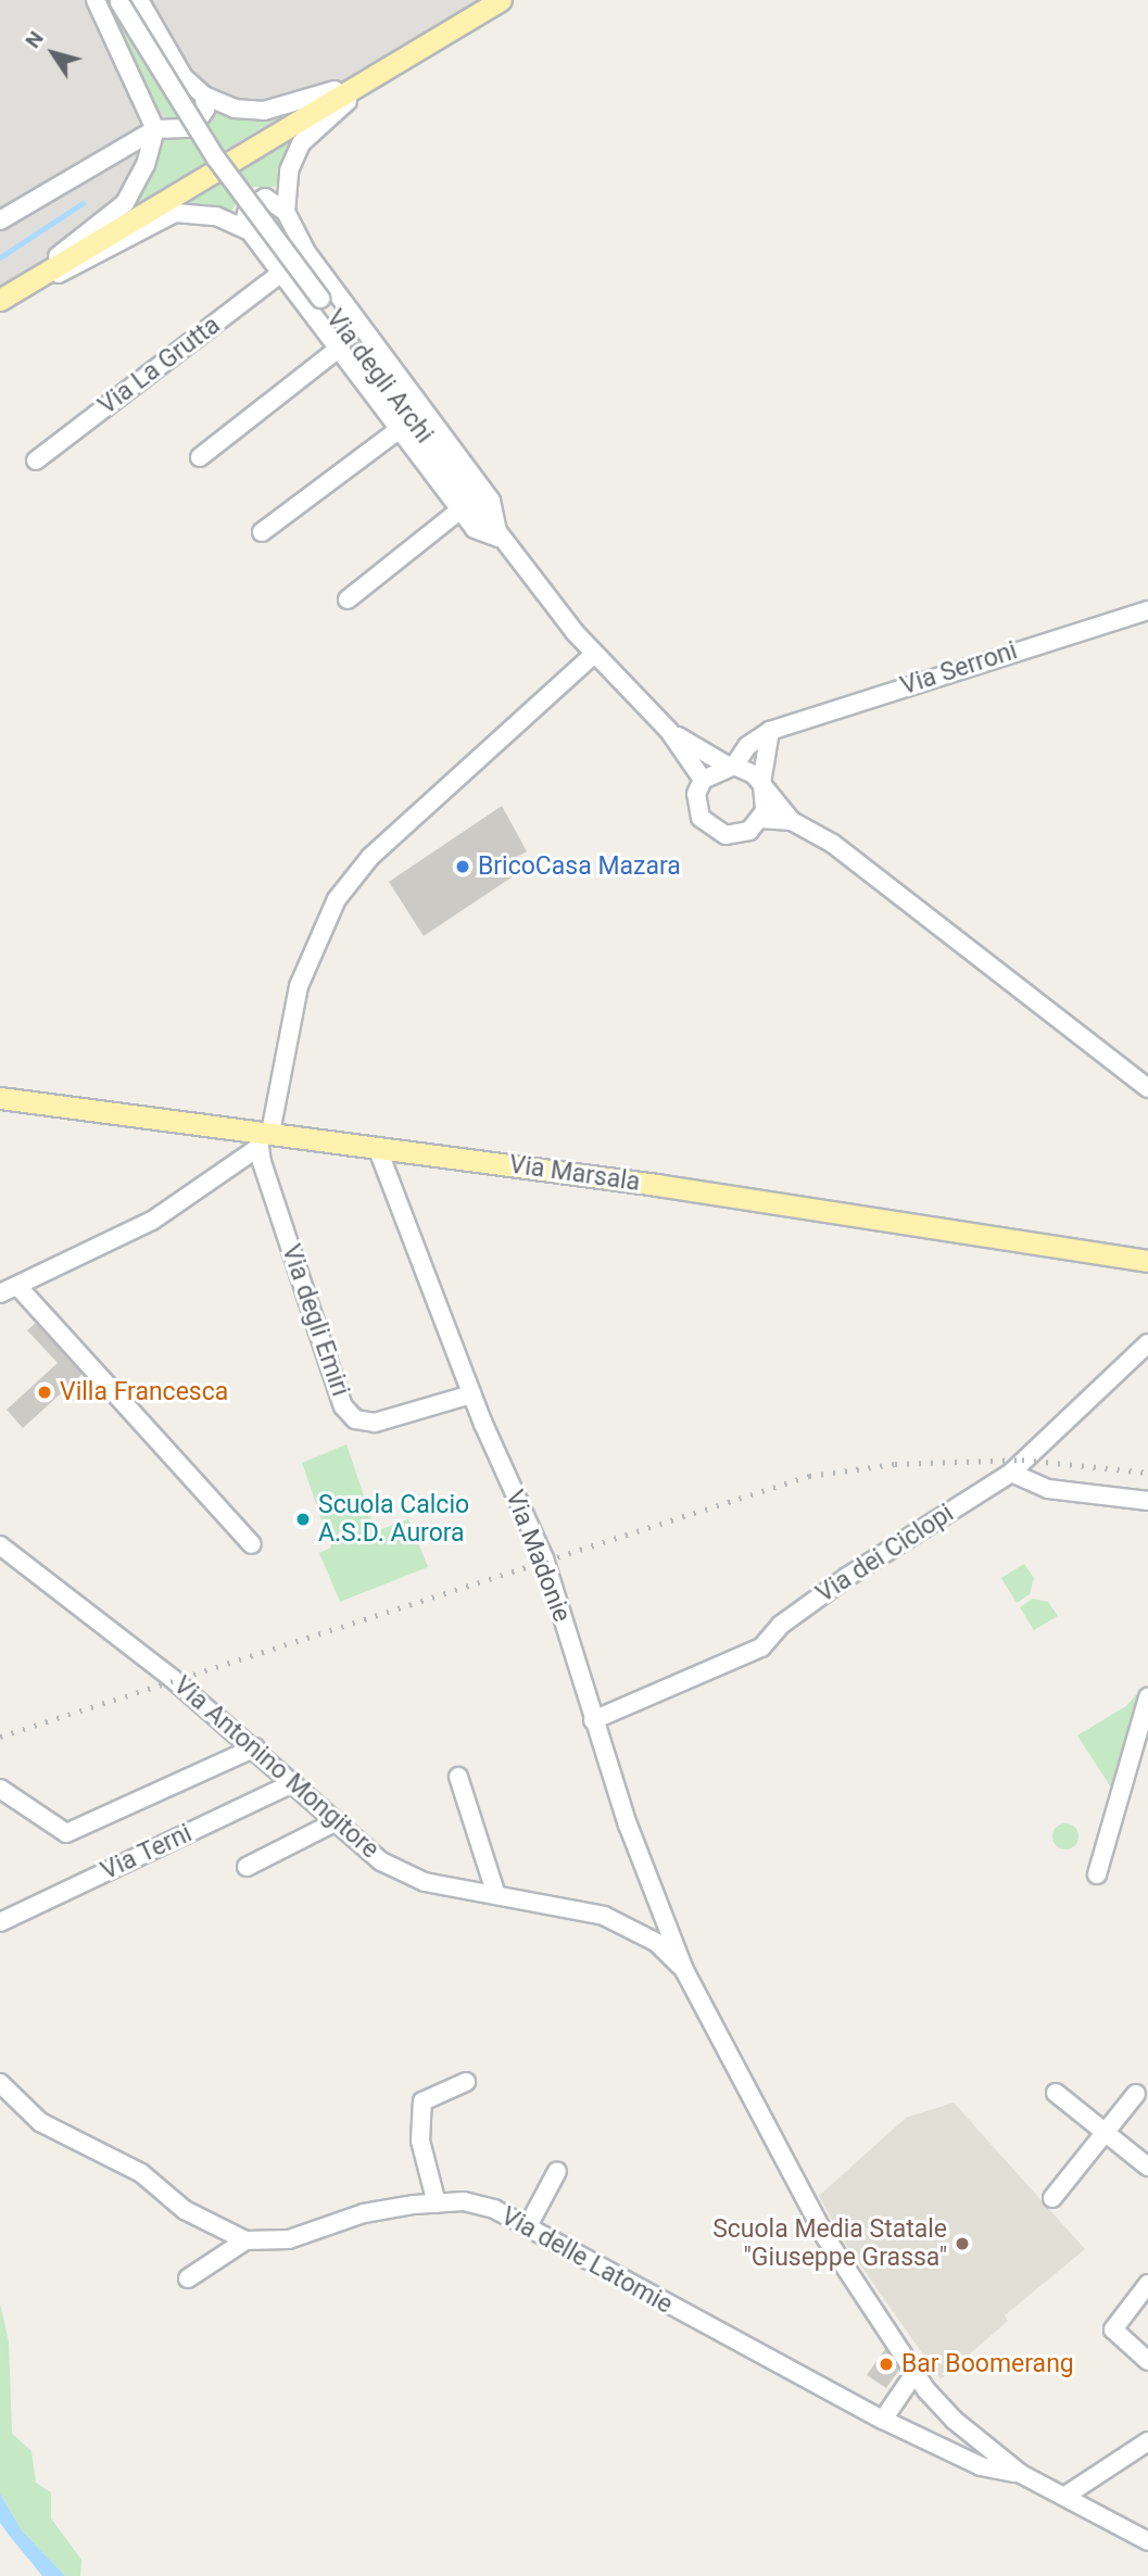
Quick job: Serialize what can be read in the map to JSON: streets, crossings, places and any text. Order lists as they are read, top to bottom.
{
  "streets": {
    "main road": ["Via Marsala"],
    "street": [
      "Via La Grutta",
      "Via degli Archi",
      "Via Serroni",
      "Via degli Emiri",
      "Via dei Ciclopi",
      "Via Madonie",
      "Via Antonino Mongitore",
      "Via Terni",
      "Via delle Latomie"
    ]
  },
  "crossings": [
    ["Via degli Archi", "Via Serroni"],
    ["Via Marsala", "Via degli Emiri"],
    ["Via Marsala", "Via Madonie"],
    ["Via degli Emiri", "Via Madonie"],
    ["Via dei Ciclopi", "Via Madonie"],
    ["Via Madonie", "Via Antonino Mongitore"],
    ["Via Madonie", "Via delle Latomie"],
    ["Via Antonino Mongitore", "Via Terni"]
  ],
  "places": [
    "BricoCasa Mazara",
    "Villa Francesca",
    "Scuola Calcio A.S.D. Aurora",
    "Scuola Media Statale \"Giuseppe Grassa\"",
    "Bar Boomerang"
  ],
  "north": "top left"
}
